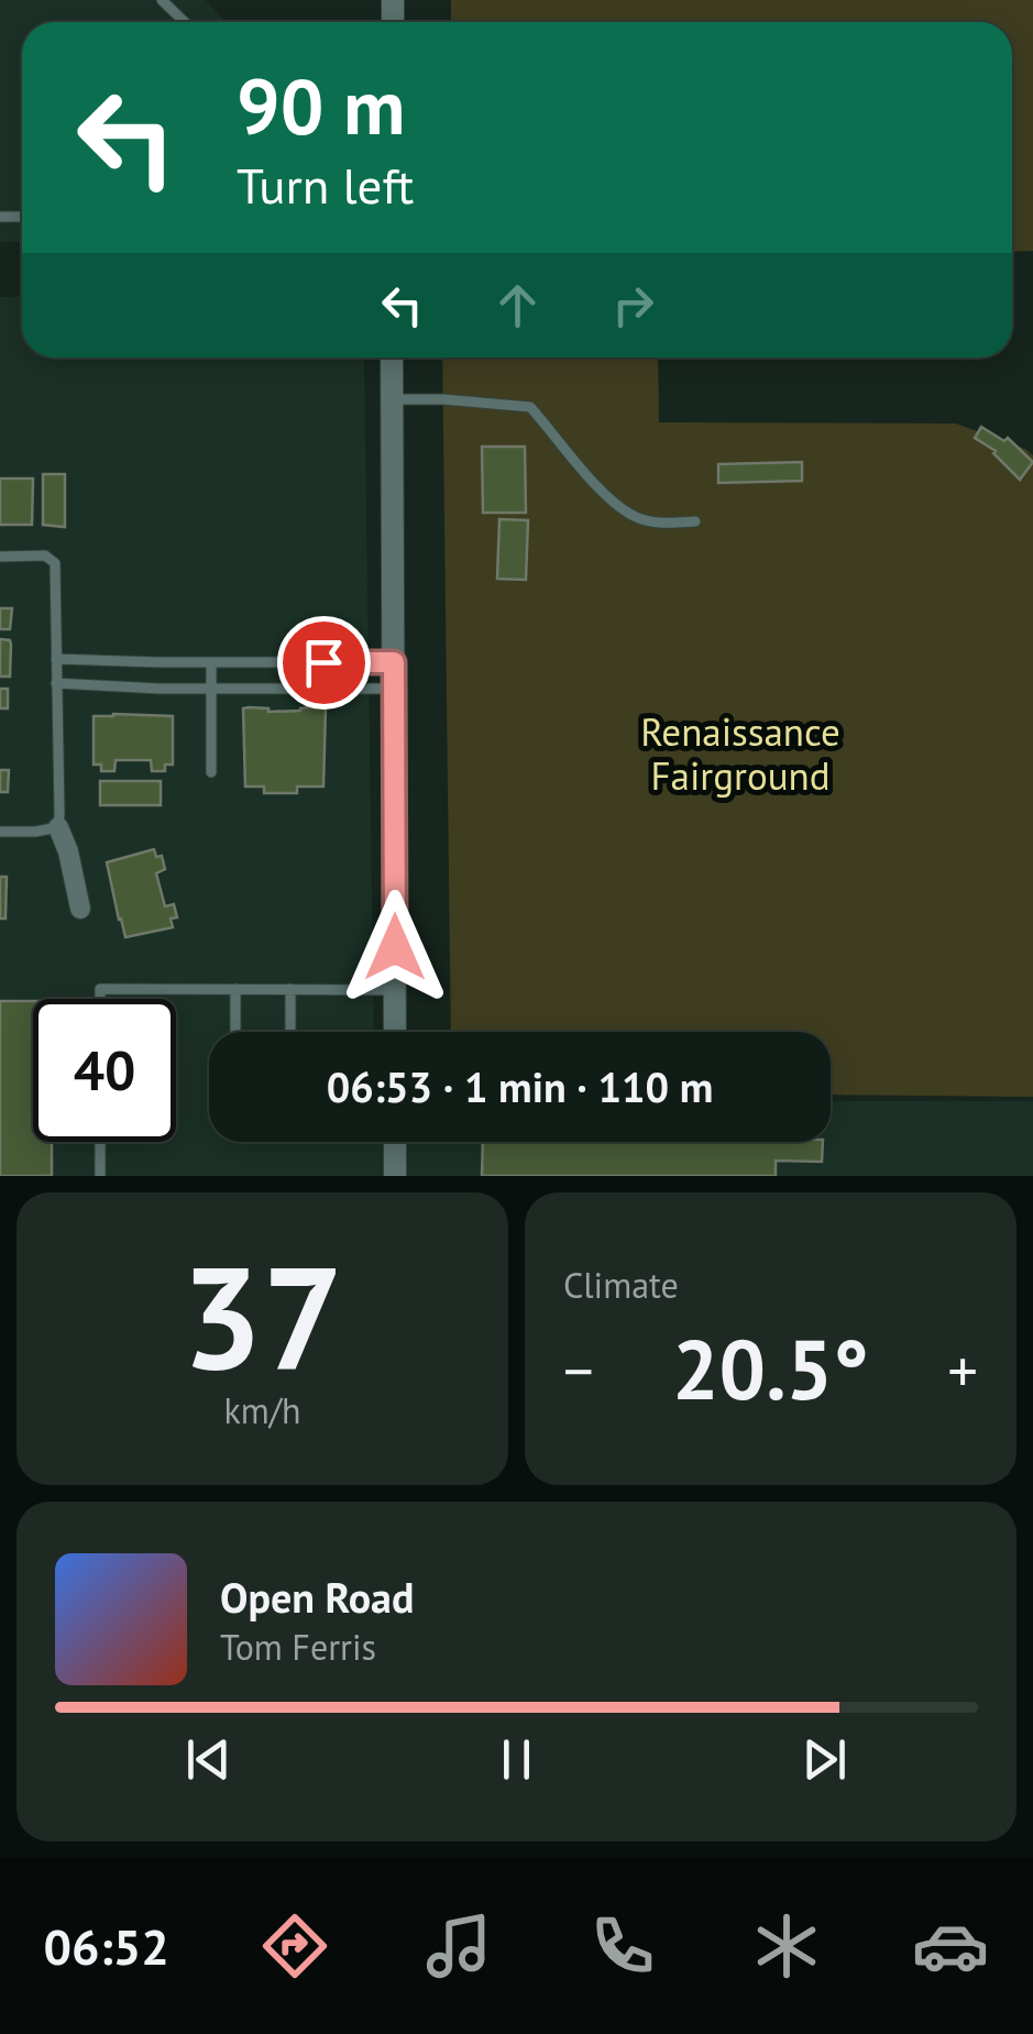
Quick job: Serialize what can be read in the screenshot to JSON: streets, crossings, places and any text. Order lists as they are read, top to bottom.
{
  "parks": ["Renaissance Fairground"],
  "page": {
    "turn": ["90 m", "Turn left"],
    "limit": "40",
    "trip": "06:53 · 1 min · 110 m",
    "tile": [
      ["37", "km/h"],
      "Climate"
    ],
    "heat": ["−", "20.5°", "+"],
    "song": ["Open Road", "Tom Ferris"],
    "tabs": "06:52"
  }
}
